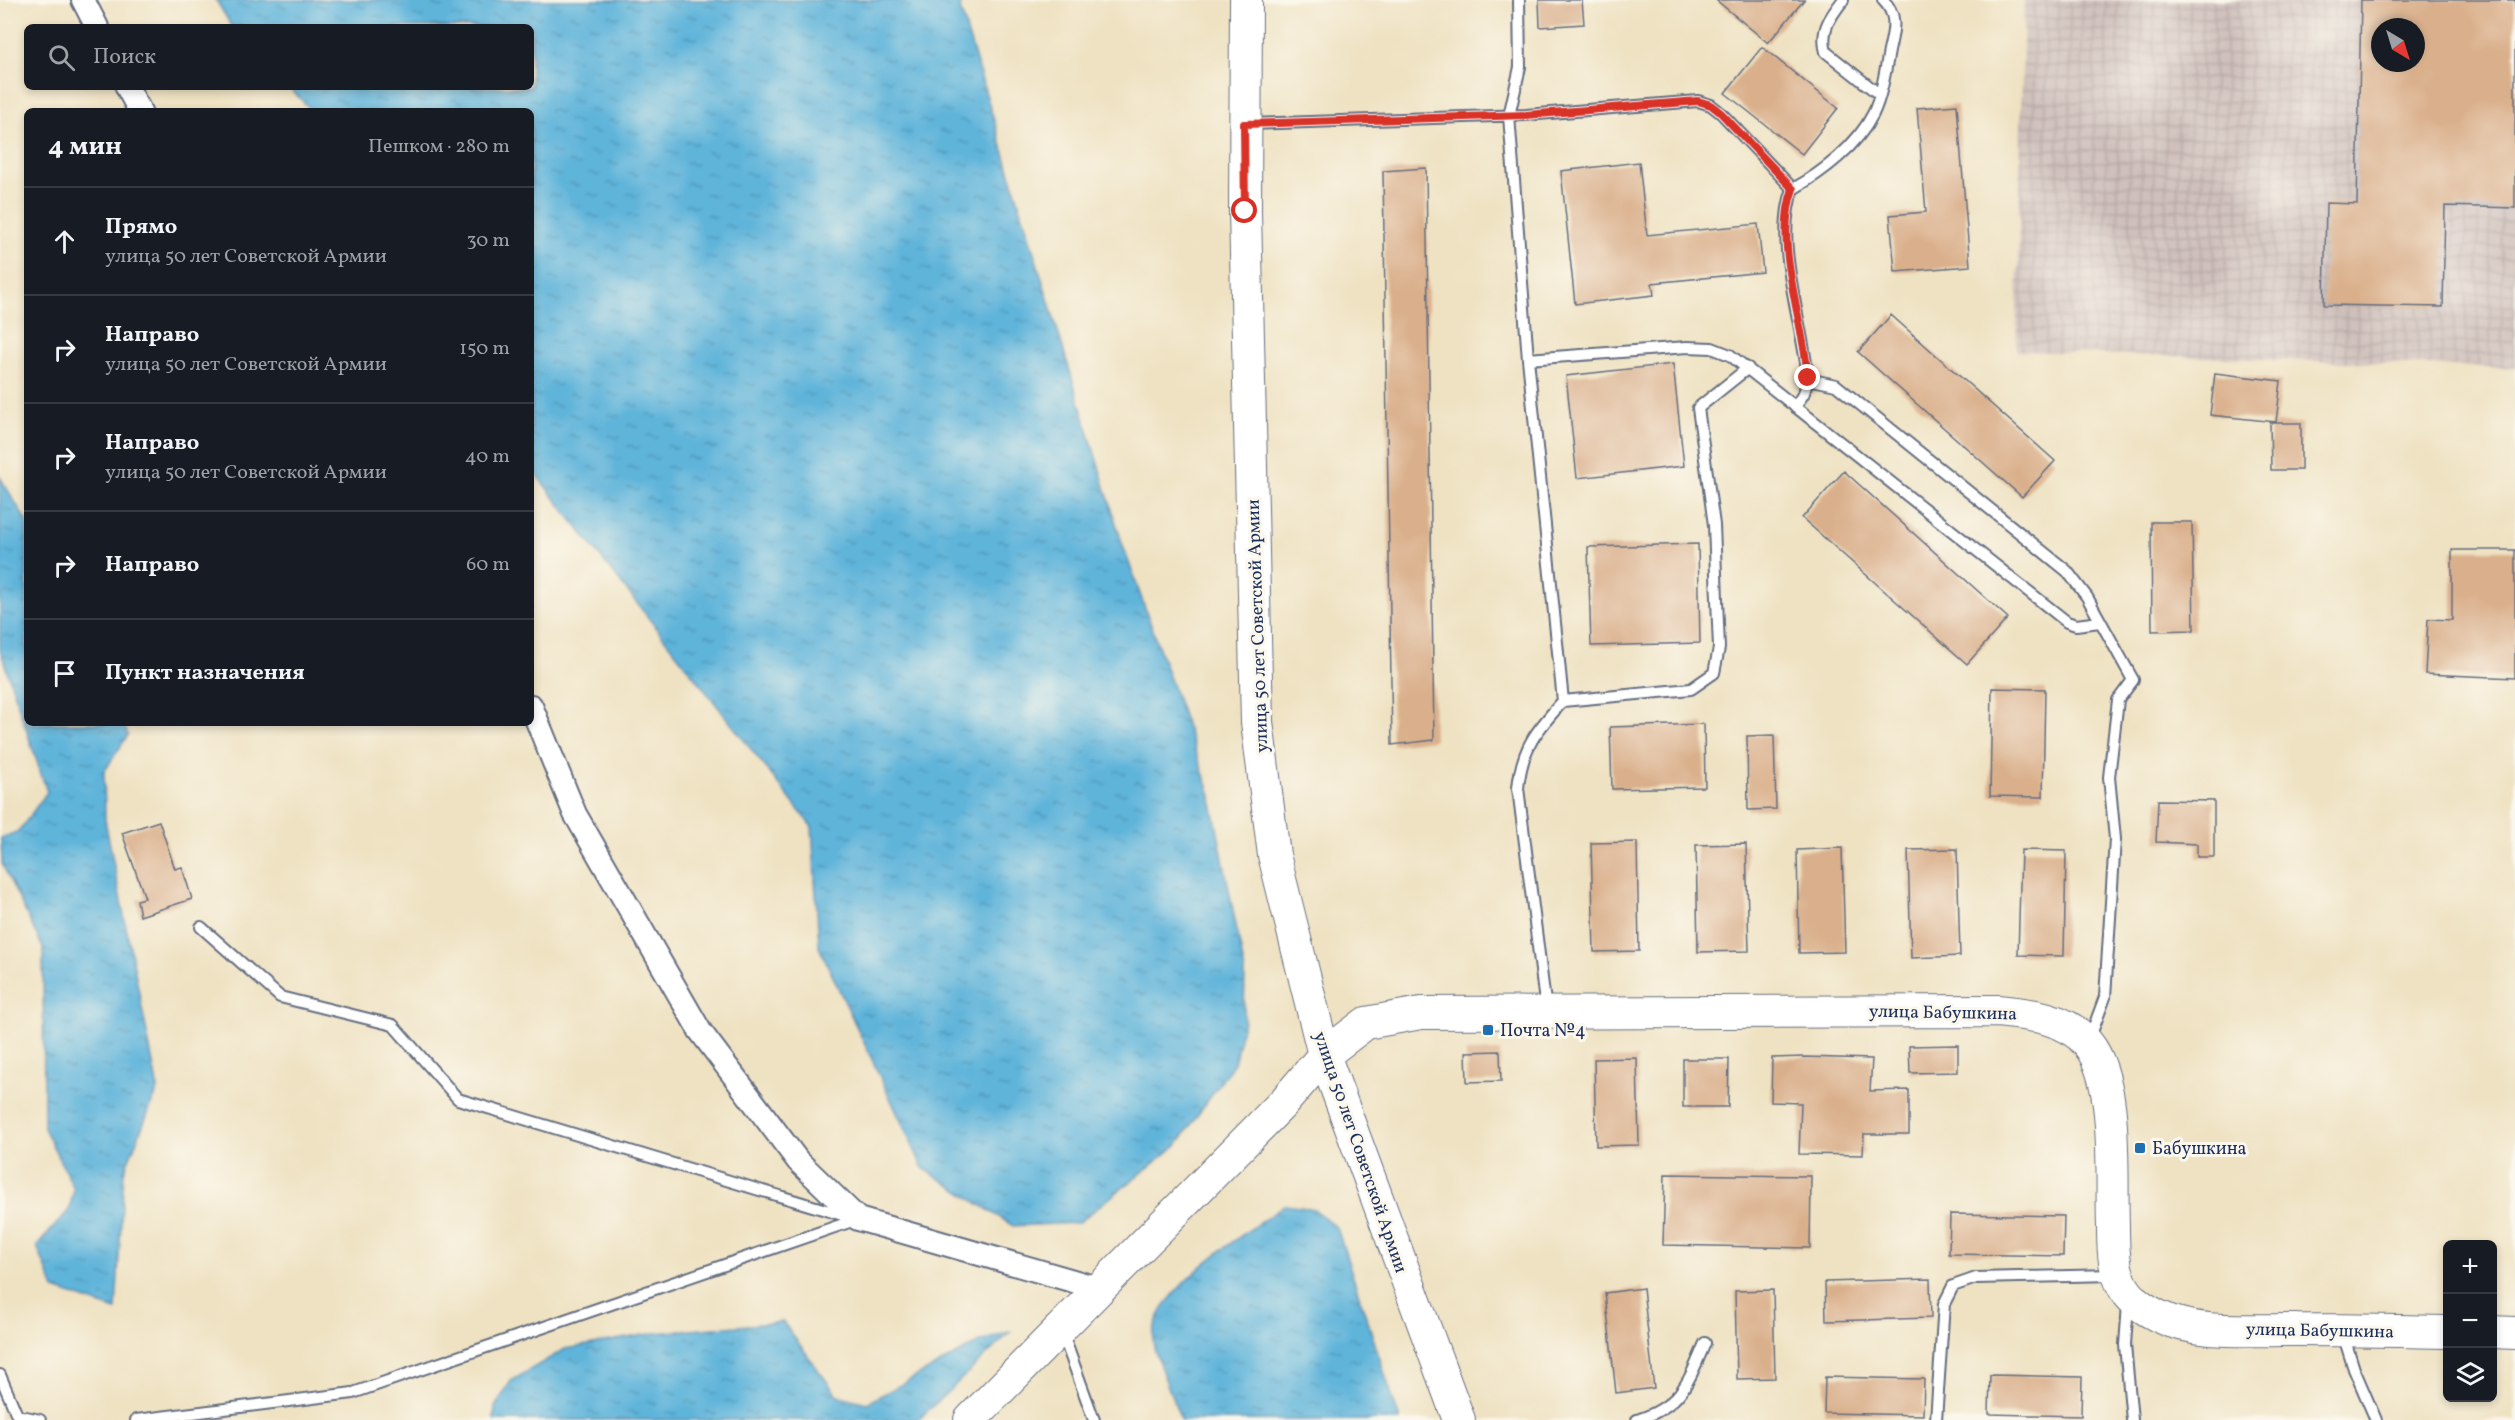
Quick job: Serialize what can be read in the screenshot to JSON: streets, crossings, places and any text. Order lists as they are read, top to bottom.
{
  "streets": {
    "street": ["улица 50 лет Советской Армии", "улица Бабушкина"]
  },
  "crossings": [
    ["улица 50 лет Советской Армии", "улица Бабушкина"]
  ],
  "places": {
    "transit": ["Почта №4", "Бабушкина"]
  },
  "north": "bottom right",
  "page": {
    "search": "Поиск",
    "heading": ["4 мин", "Пешком · 280 m"],
    "list": [
      ["Прямо", "улица 50 лет Советской Армии", "30 m"],
      ["Направо", "улица 50 лет Советской Армии", "150 m"],
      ["Направо", "улица 50 лет Советской Армии", "40 m"],
      ["Направо", "60 m"],
      "Пункт назначения"
    ],
    "map_buttons": ["+", "−"]
  }
}
